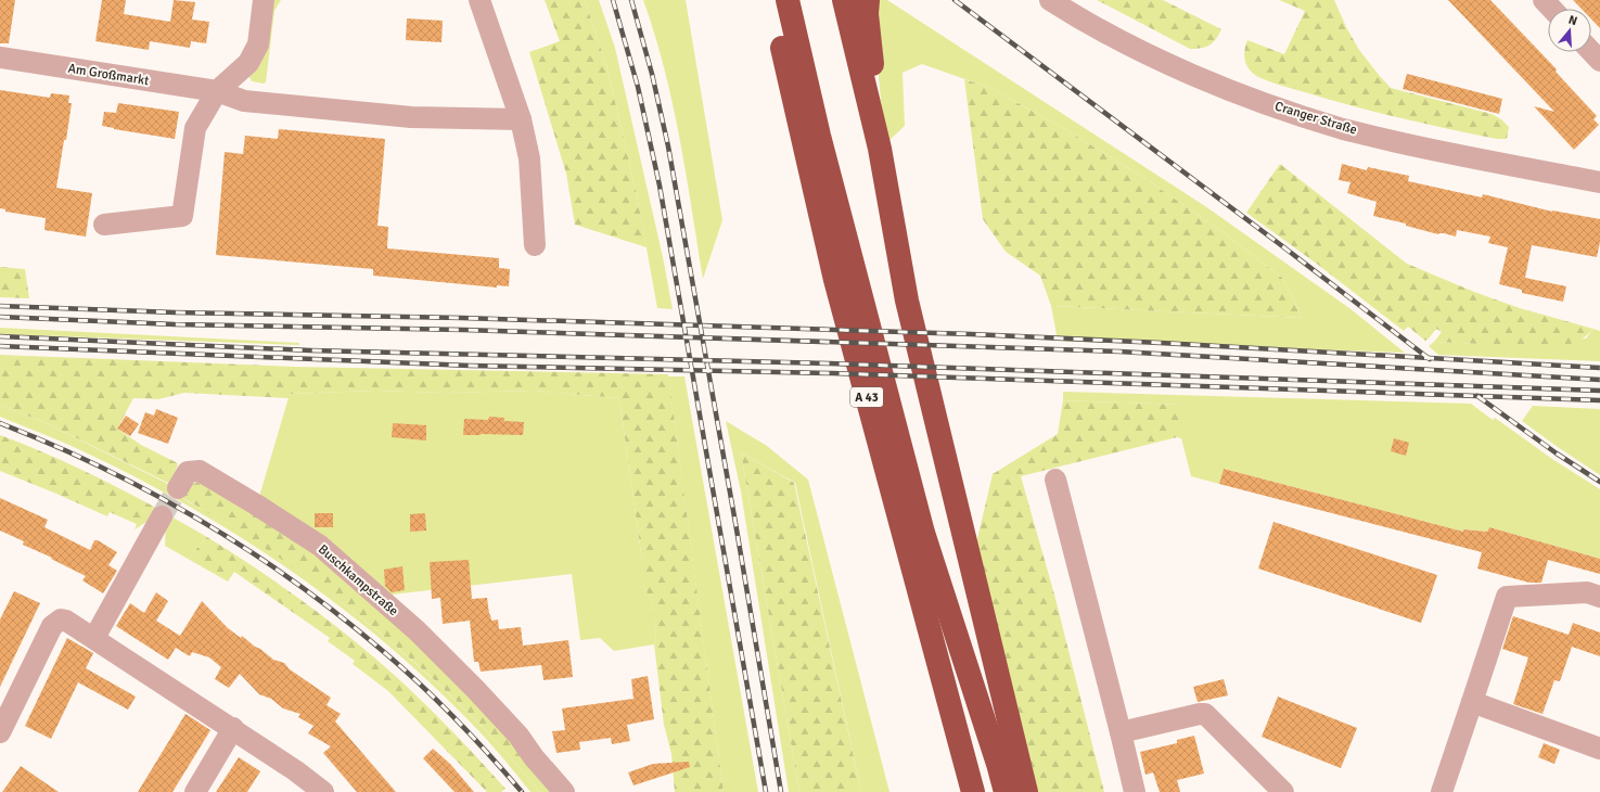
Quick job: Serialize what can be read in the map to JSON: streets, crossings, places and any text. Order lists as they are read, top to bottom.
{
  "streets": {
    "highway": ["A 43"],
    "street": ["Am Großmarkt", "Cranger Straße", "Buschkampstraße"]
  },
  "north": "top"
}
